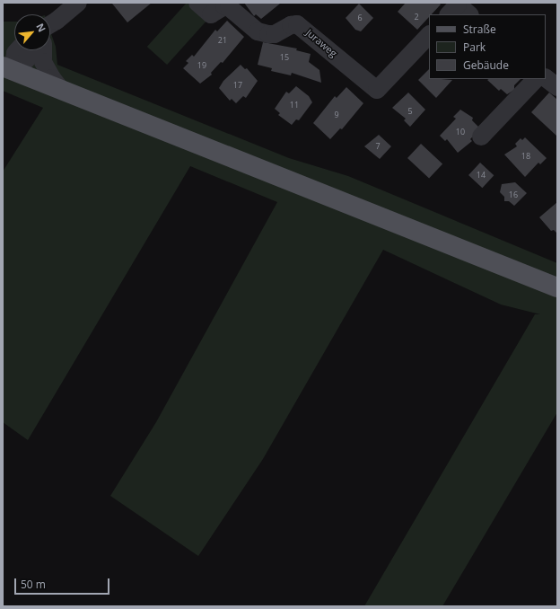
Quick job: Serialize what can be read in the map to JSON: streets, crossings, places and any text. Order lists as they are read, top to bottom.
{
  "streets": {
    "street": ["Juraweg"]
  },
  "house_numbers": [
    "2",
    "6",
    "21",
    "15",
    "19",
    "17",
    "11",
    "5",
    "9",
    "10",
    "7",
    "18",
    "14",
    "16"
  ],
  "legend": ["Straße", "Park", "Gebäude"],
  "scale_bar": "50 m",
  "north": "top right"
}
